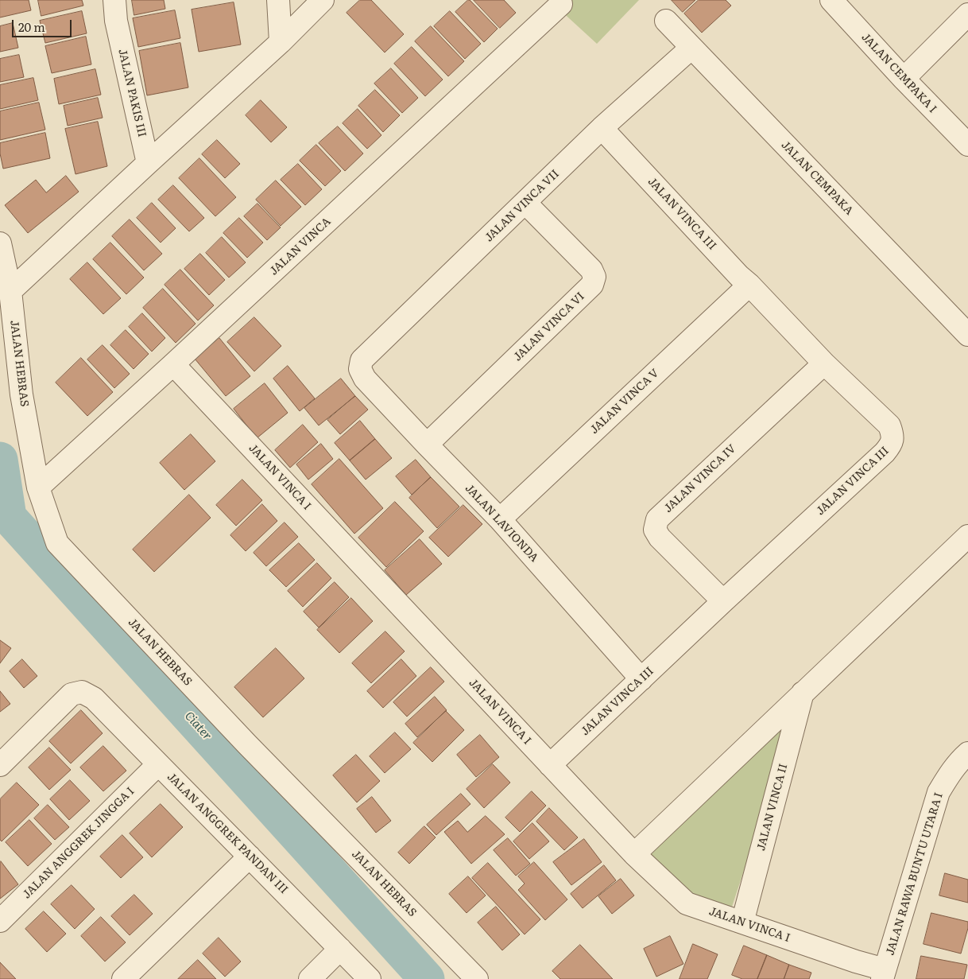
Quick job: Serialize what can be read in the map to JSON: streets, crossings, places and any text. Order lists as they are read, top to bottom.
{
  "streets": {
    "street": [
      "JALAN CEMPAKA I",
      "JALAN PAKIS III",
      "JALAN CEMPAKA",
      "JALAN VINCA VII",
      "JALAN VINCA III",
      "JALAN VINCA",
      "JALAN VINCA VI",
      "JALAN HEBRAS",
      "JALAN VINCA V",
      "JALAN VINCA I",
      "JALAN VINCA IV",
      "JALAN LAVIONDA",
      "JALAN VINCA II",
      "JALAN ANGGREK PANDAN III",
      "JALAN ANGGREK JINGGA I",
      "JALAN RAWA BUNTU UTARA I"
    ]
  },
  "crossings": [
    ["JALAN CEMPAKA", "JALAN VINCA VII"],
    ["JALAN VINCA VII", "JALAN VINCA III"],
    ["JALAN VINCA VII", "JALAN VINCA VI"],
    ["JALAN VINCA VII", "JALAN LAVIONDA"],
    ["JALAN VINCA III", "JALAN VINCA V"],
    ["JALAN VINCA III", "JALAN VINCA I"],
    ["JALAN VINCA III", "JALAN VINCA IV"],
    ["JALAN VINCA III", "JALAN LAVIONDA"],
    ["JALAN VINCA", "JALAN HEBRAS"],
    ["JALAN VINCA", "JALAN VINCA I"],
    ["JALAN VINCA VI", "JALAN LAVIONDA"],
    ["JALAN VINCA V", "JALAN LAVIONDA"],
    ["JALAN VINCA I", "JALAN VINCA II"],
    ["JALAN VINCA I", "JALAN RAWA BUNTU UTARA I"],
    ["JALAN ANGGREK PANDAN III", "JALAN ANGGREK JINGGA I"]
  ],
  "water": ["Ciater"],
  "scale_bar": "20 m"
}
